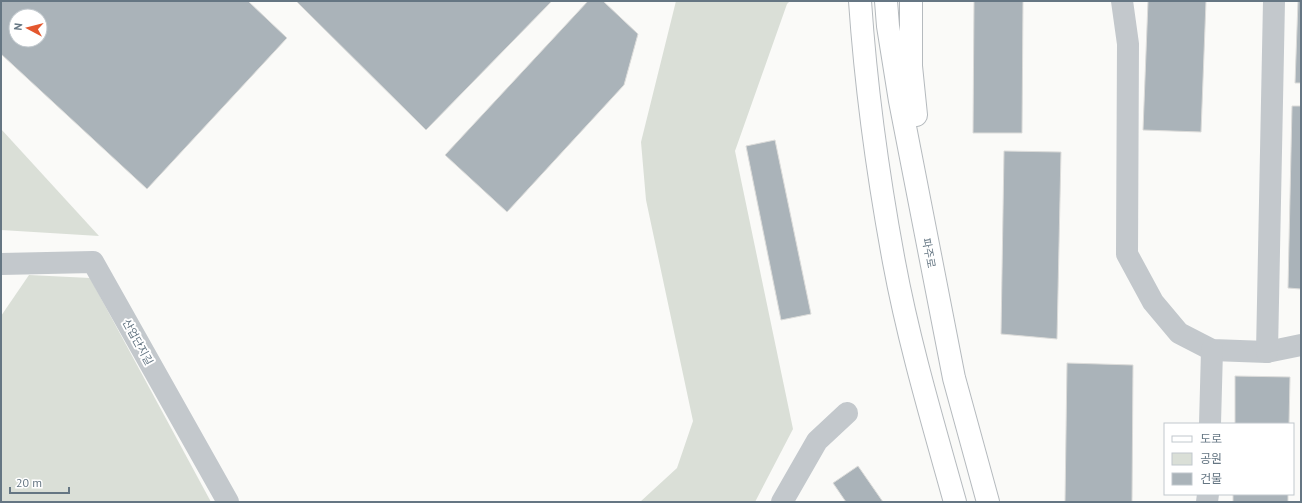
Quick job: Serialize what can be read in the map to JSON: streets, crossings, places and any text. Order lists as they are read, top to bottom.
{
  "streets": {
    "main road": ["파주로"],
    "street": ["산업단지길"]
  },
  "legend": ["도로", "공원", "건물"],
  "scale_bar": "20 m",
  "north": "left"
}
